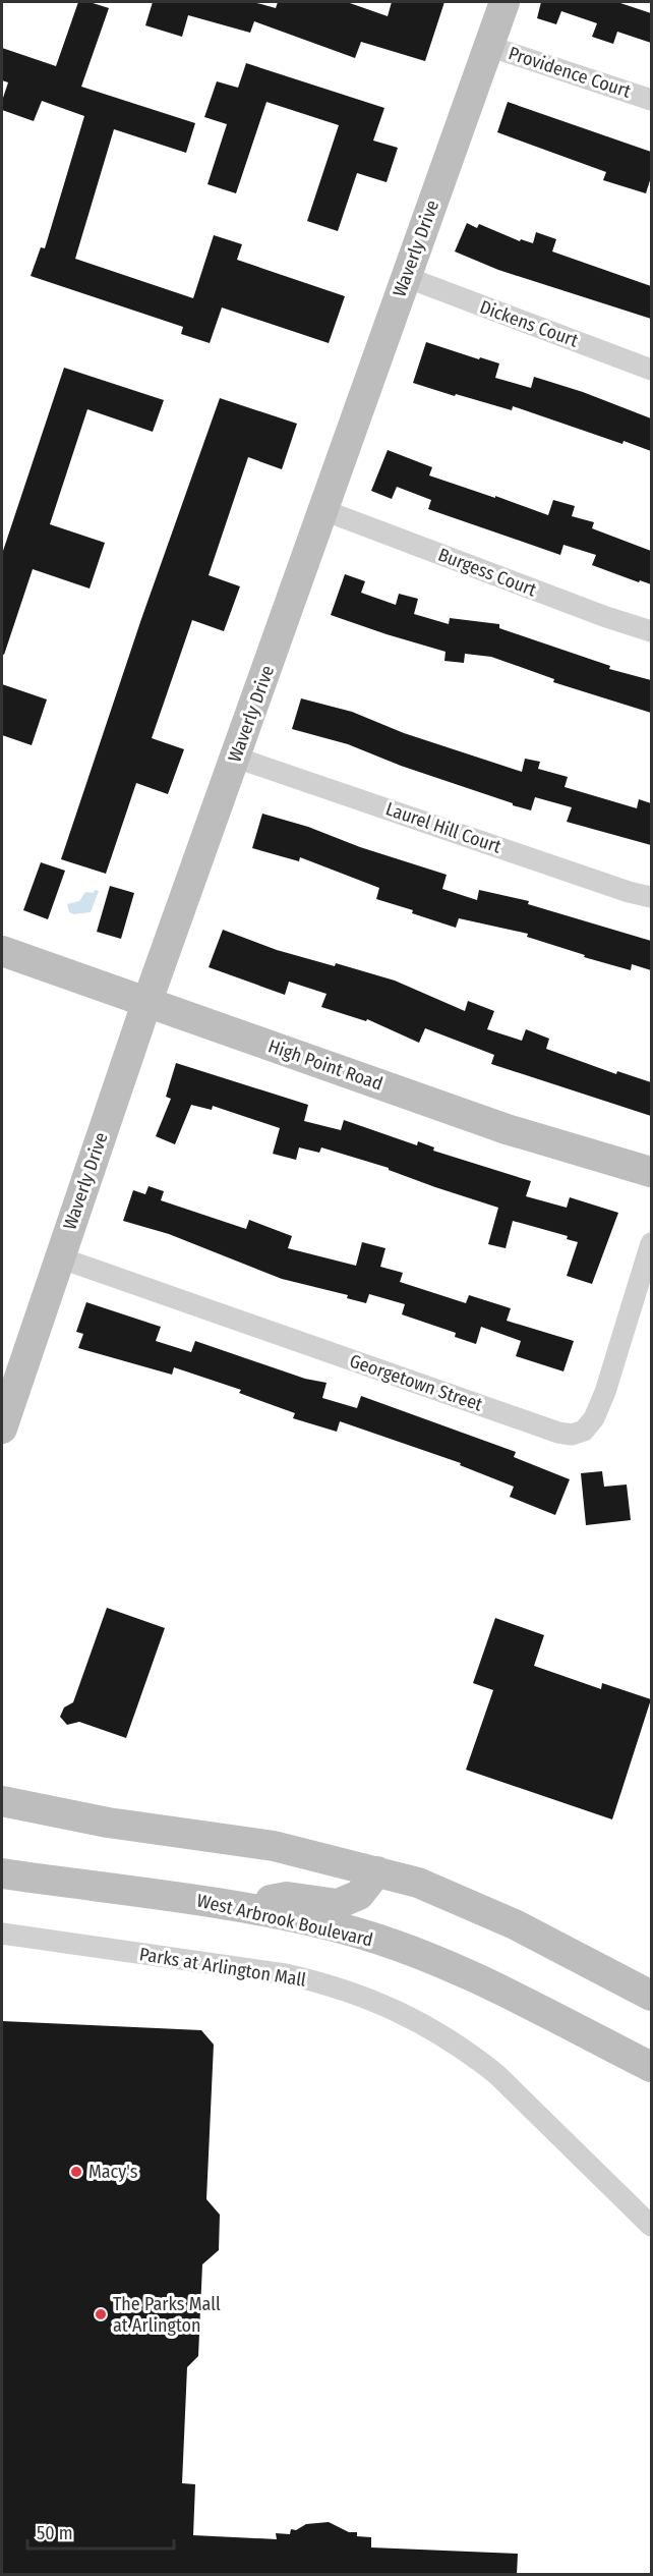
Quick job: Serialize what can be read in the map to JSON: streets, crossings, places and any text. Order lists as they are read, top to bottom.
{
  "streets": {
    "street": [
      "Providence Court",
      "Waverly Drive",
      "Dickens Court",
      "Burgess Court",
      "Laurel Hill Court",
      "High Point Road",
      "Georgetown Street",
      "West Arbrook Boulevard",
      "Parks at Arlington Mall"
    ]
  },
  "crossings": [
    ["Providence Court", "Waverly Drive"],
    ["Waverly Drive", "Dickens Court"],
    ["Waverly Drive", "Burgess Court"],
    ["Waverly Drive", "Laurel Hill Court"],
    ["Waverly Drive", "High Point Road"],
    ["Waverly Drive", "Georgetown Street"]
  ],
  "places": ["Macy's", "The Parks Mall at Arlington"],
  "scale_bar": "50 m"
}
